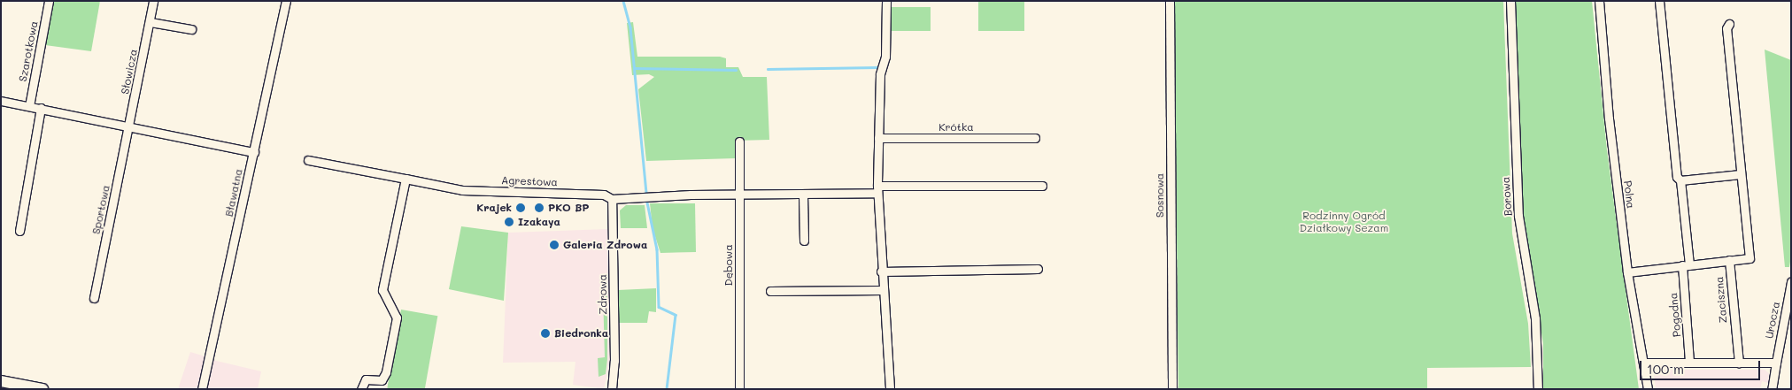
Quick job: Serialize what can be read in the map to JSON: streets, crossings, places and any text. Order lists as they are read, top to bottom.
{
  "streets": {
    "street": [
      "Szarotkowa",
      "Słowicza",
      "Krótka",
      "Agrestowa",
      "Bławatna",
      "Polna",
      "Sosnowa",
      "Borowa",
      "Sportowa",
      "Dębowa",
      "Zdrowa",
      "Zaciszna",
      "Pogodna",
      "Urocza"
    ]
  },
  "crossings": [
    ["Słowicza", "Sportowa"],
    ["Agrestowa", "Dębowa"],
    ["Agrestowa", "Zdrowa"]
  ],
  "parks": ["Rodzinny Ogród Działkowy Sezam"],
  "places": [
    "Krajek",
    "PKO BP",
    "Izakaya",
    "Galeria Zdrowa",
    "Biedronka"
  ],
  "scale_bar": "100 m"
}
